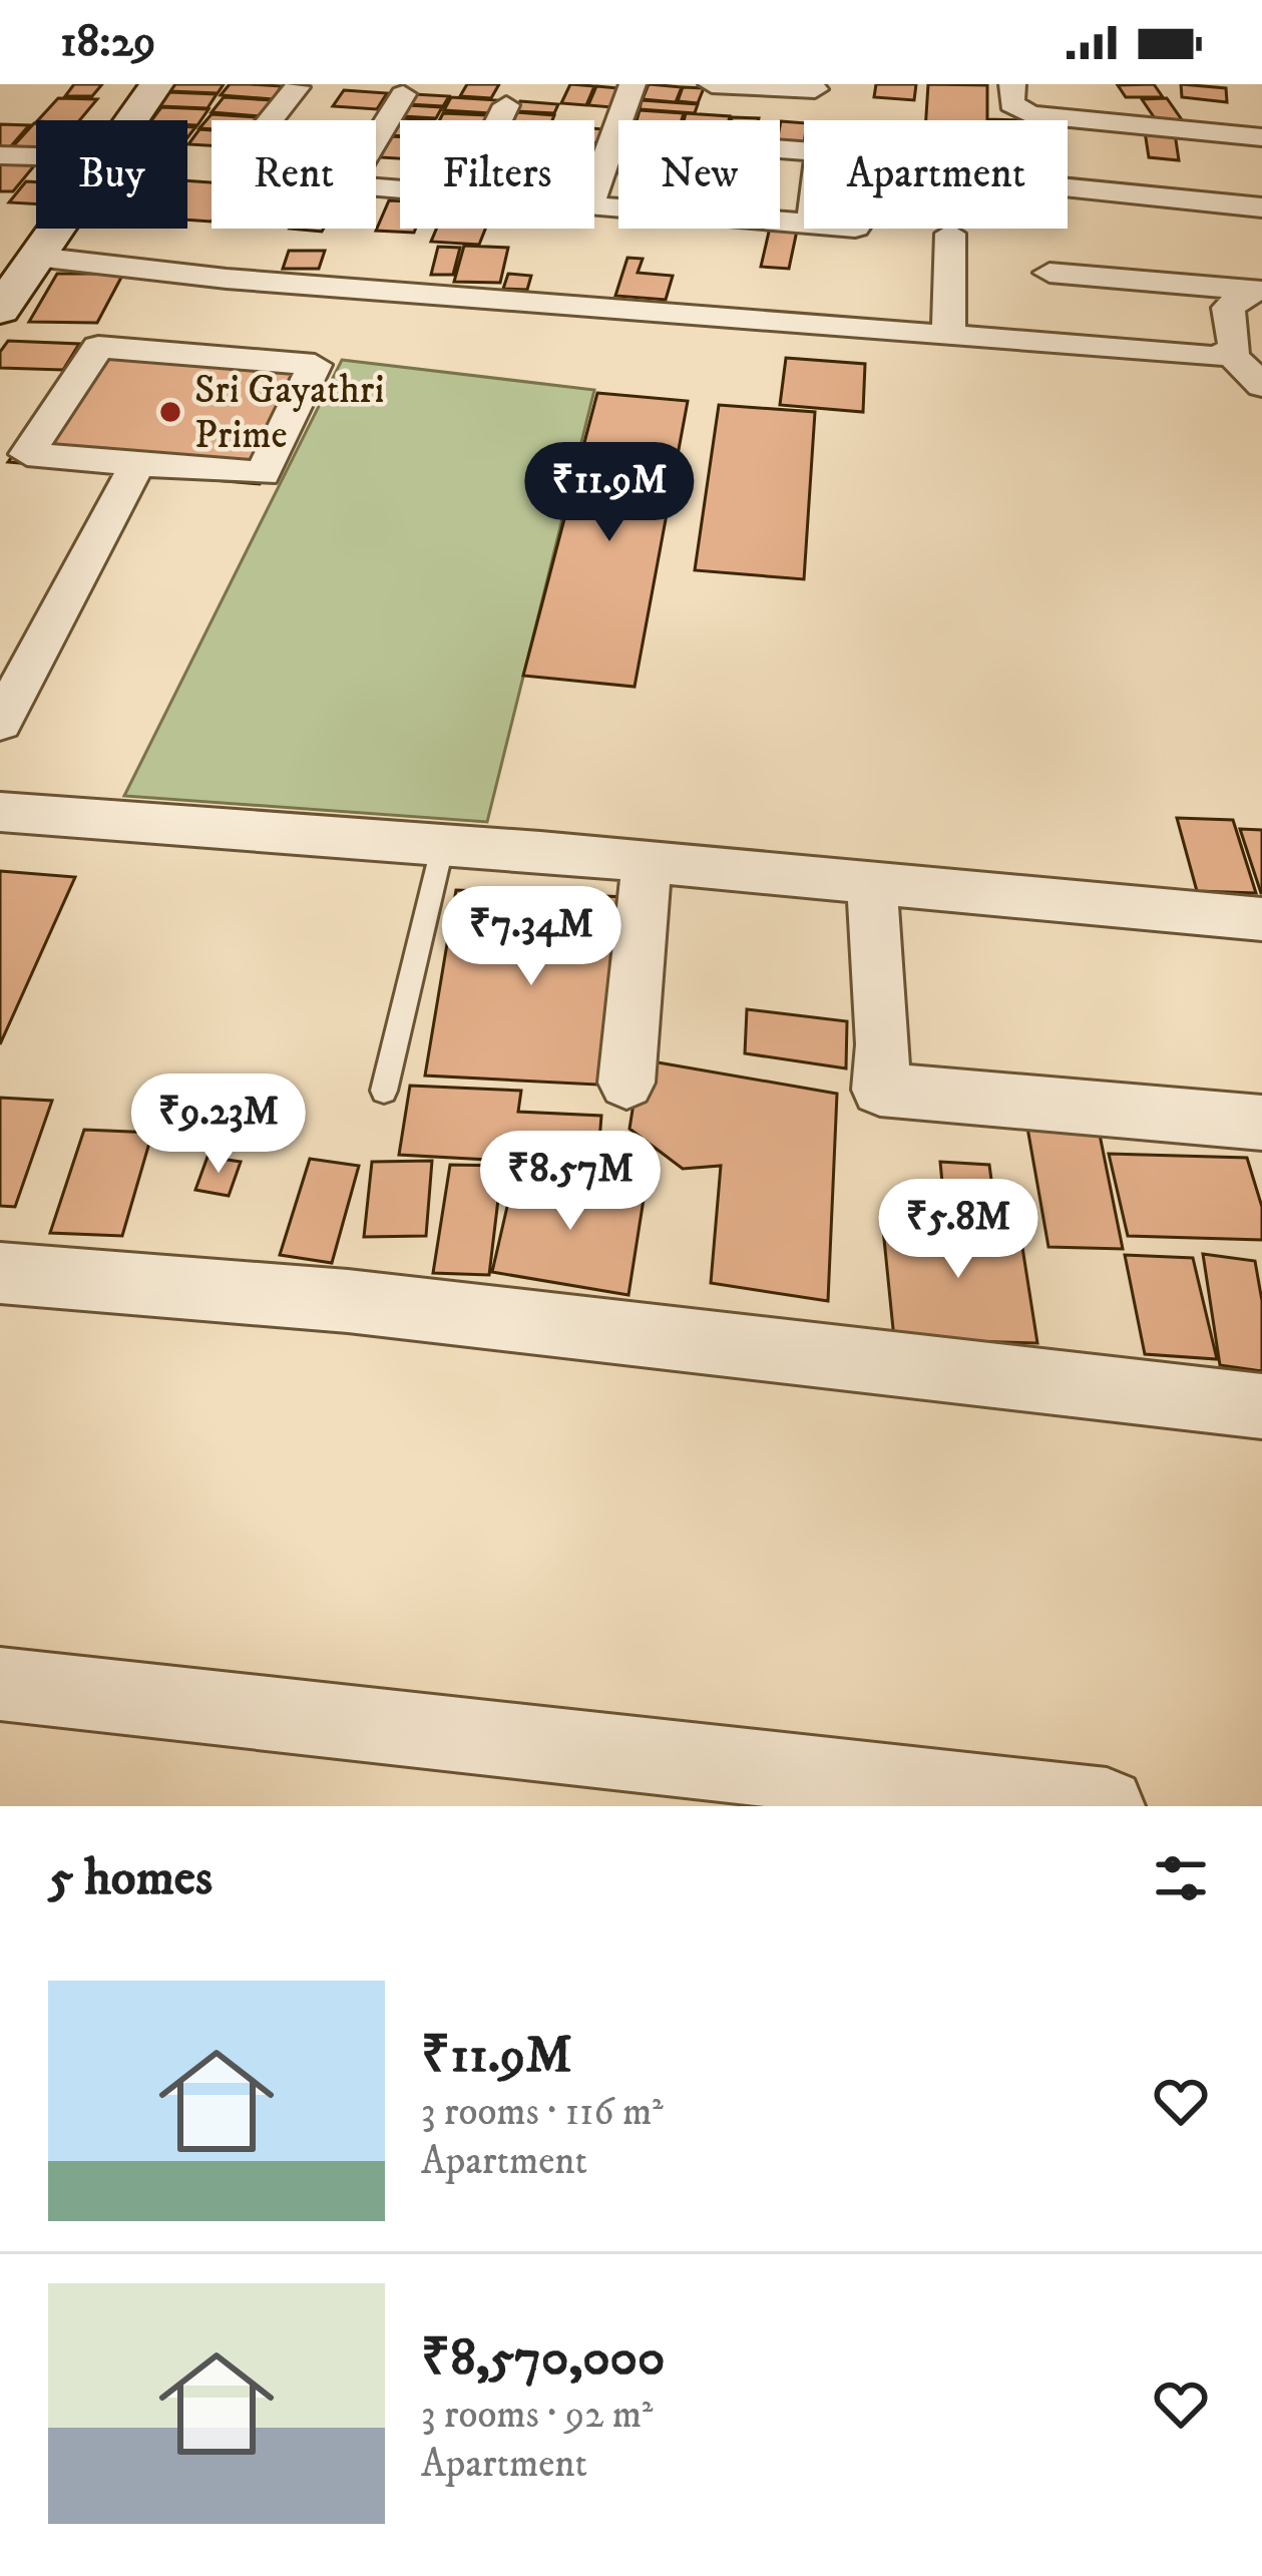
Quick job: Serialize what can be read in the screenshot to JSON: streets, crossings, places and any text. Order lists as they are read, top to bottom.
{
  "places": ["Sri Gayathri Prime"],
  "page": {
    "status": "18:29",
    "chip": [
      "Buy",
      "Rent",
      "Filters",
      "New",
      "Apartment"
    ],
    "price": [
      "₹11.9M",
      "₹7.34M",
      "₹9.23M",
      "₹8.57M",
      "₹5.8M"
    ],
    "heading": "5 homes",
    "list": [
      {
        "name": "₹11.9M",
        "note": "3 rooms · 116 m² · Apartment"
      },
      {
        "name": "₹8,570,000",
        "note": "3 rooms · 92 m² · Apartment"
      }
    ]
  }
}
